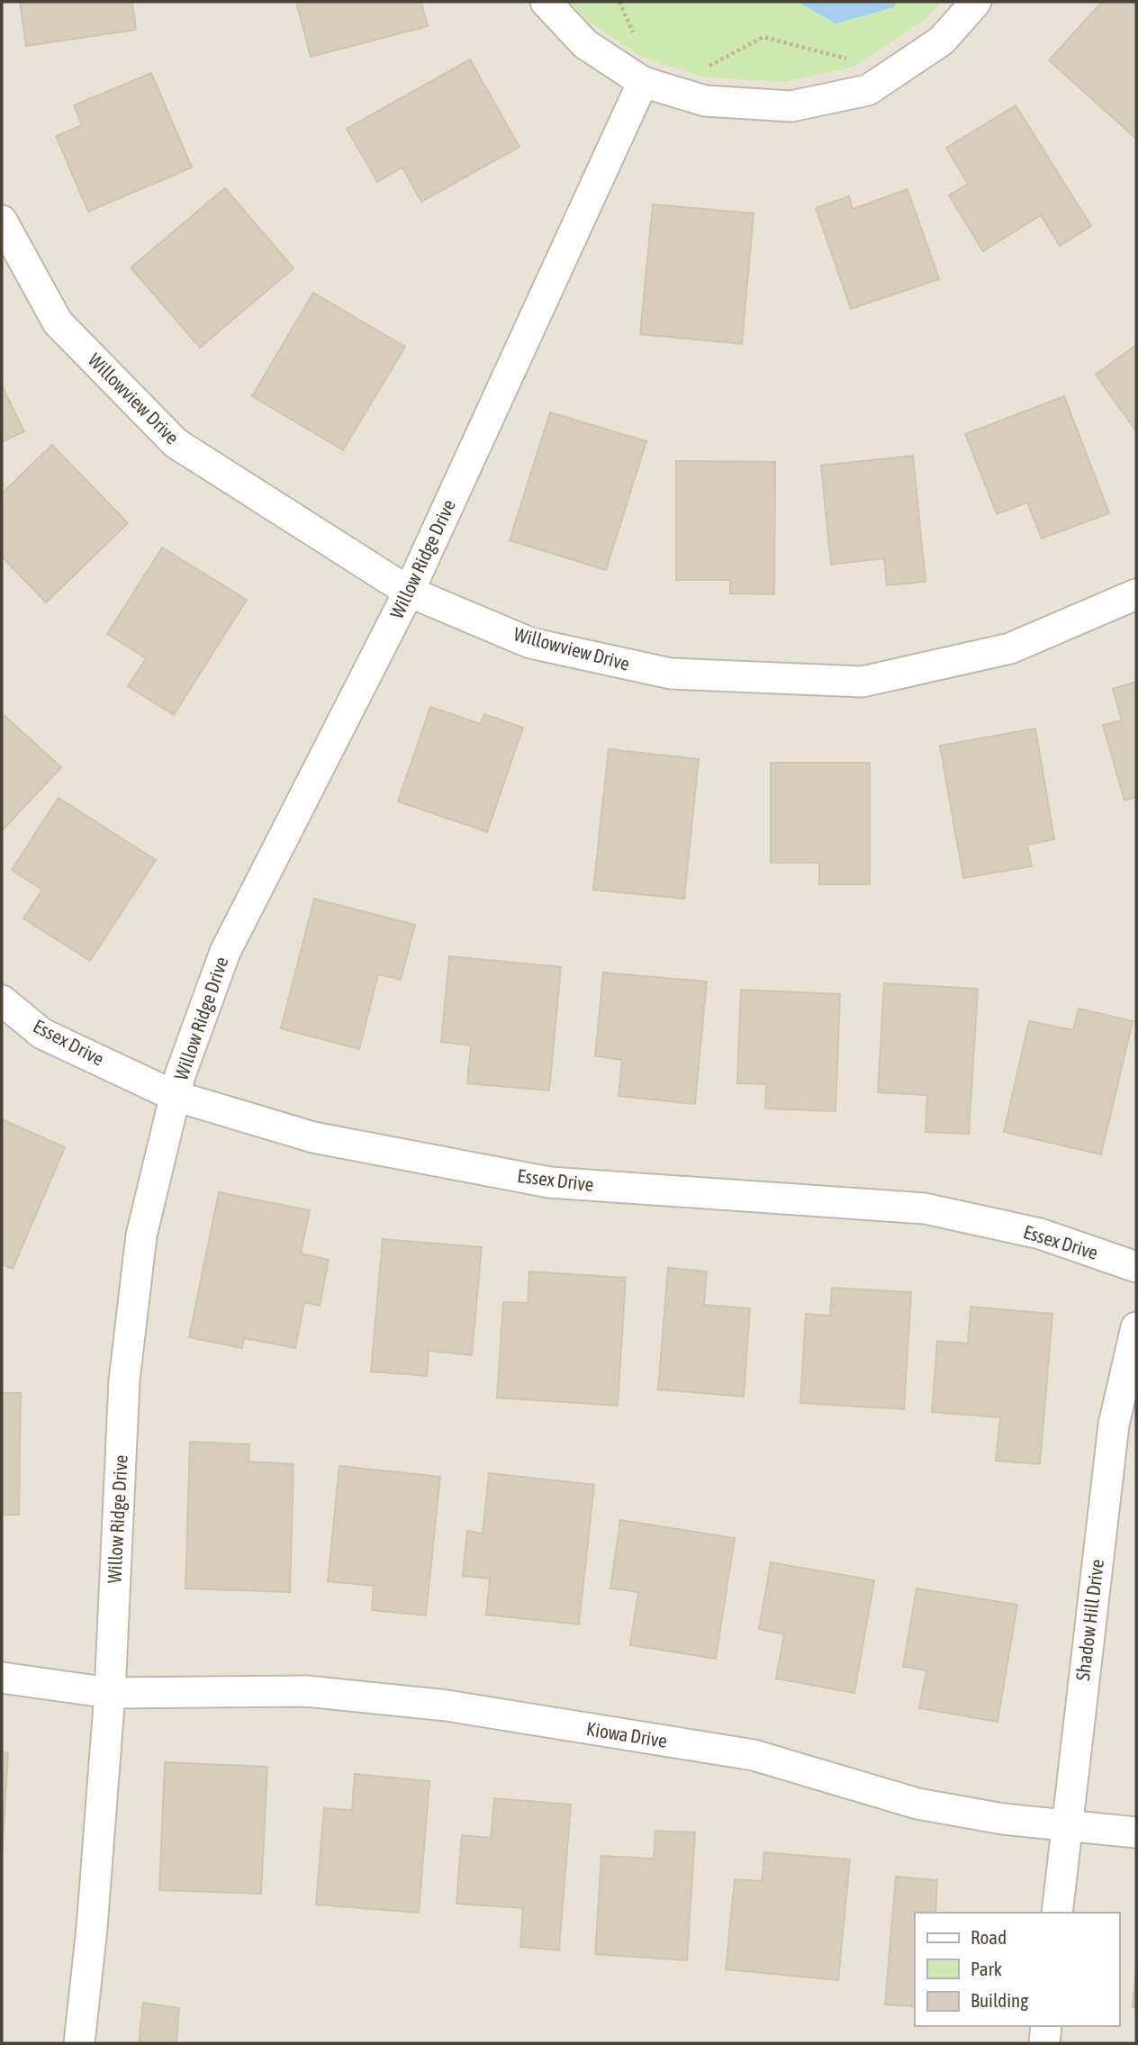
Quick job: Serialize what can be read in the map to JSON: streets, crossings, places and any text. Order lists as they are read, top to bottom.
{
  "streets": {
    "street": [
      "Willowview Drive",
      "Willow Ridge Drive",
      "Essex Drive",
      "Shadow Hill Drive",
      "Kiowa Drive"
    ]
  },
  "crossings": [
    ["Willowview Drive", "Willow Ridge Drive"],
    ["Willow Ridge Drive", "Essex Drive"],
    ["Willow Ridge Drive", "Kiowa Drive"],
    ["Shadow Hill Drive", "Kiowa Drive"]
  ],
  "legend": ["Road", "Park", "Building"]
}
